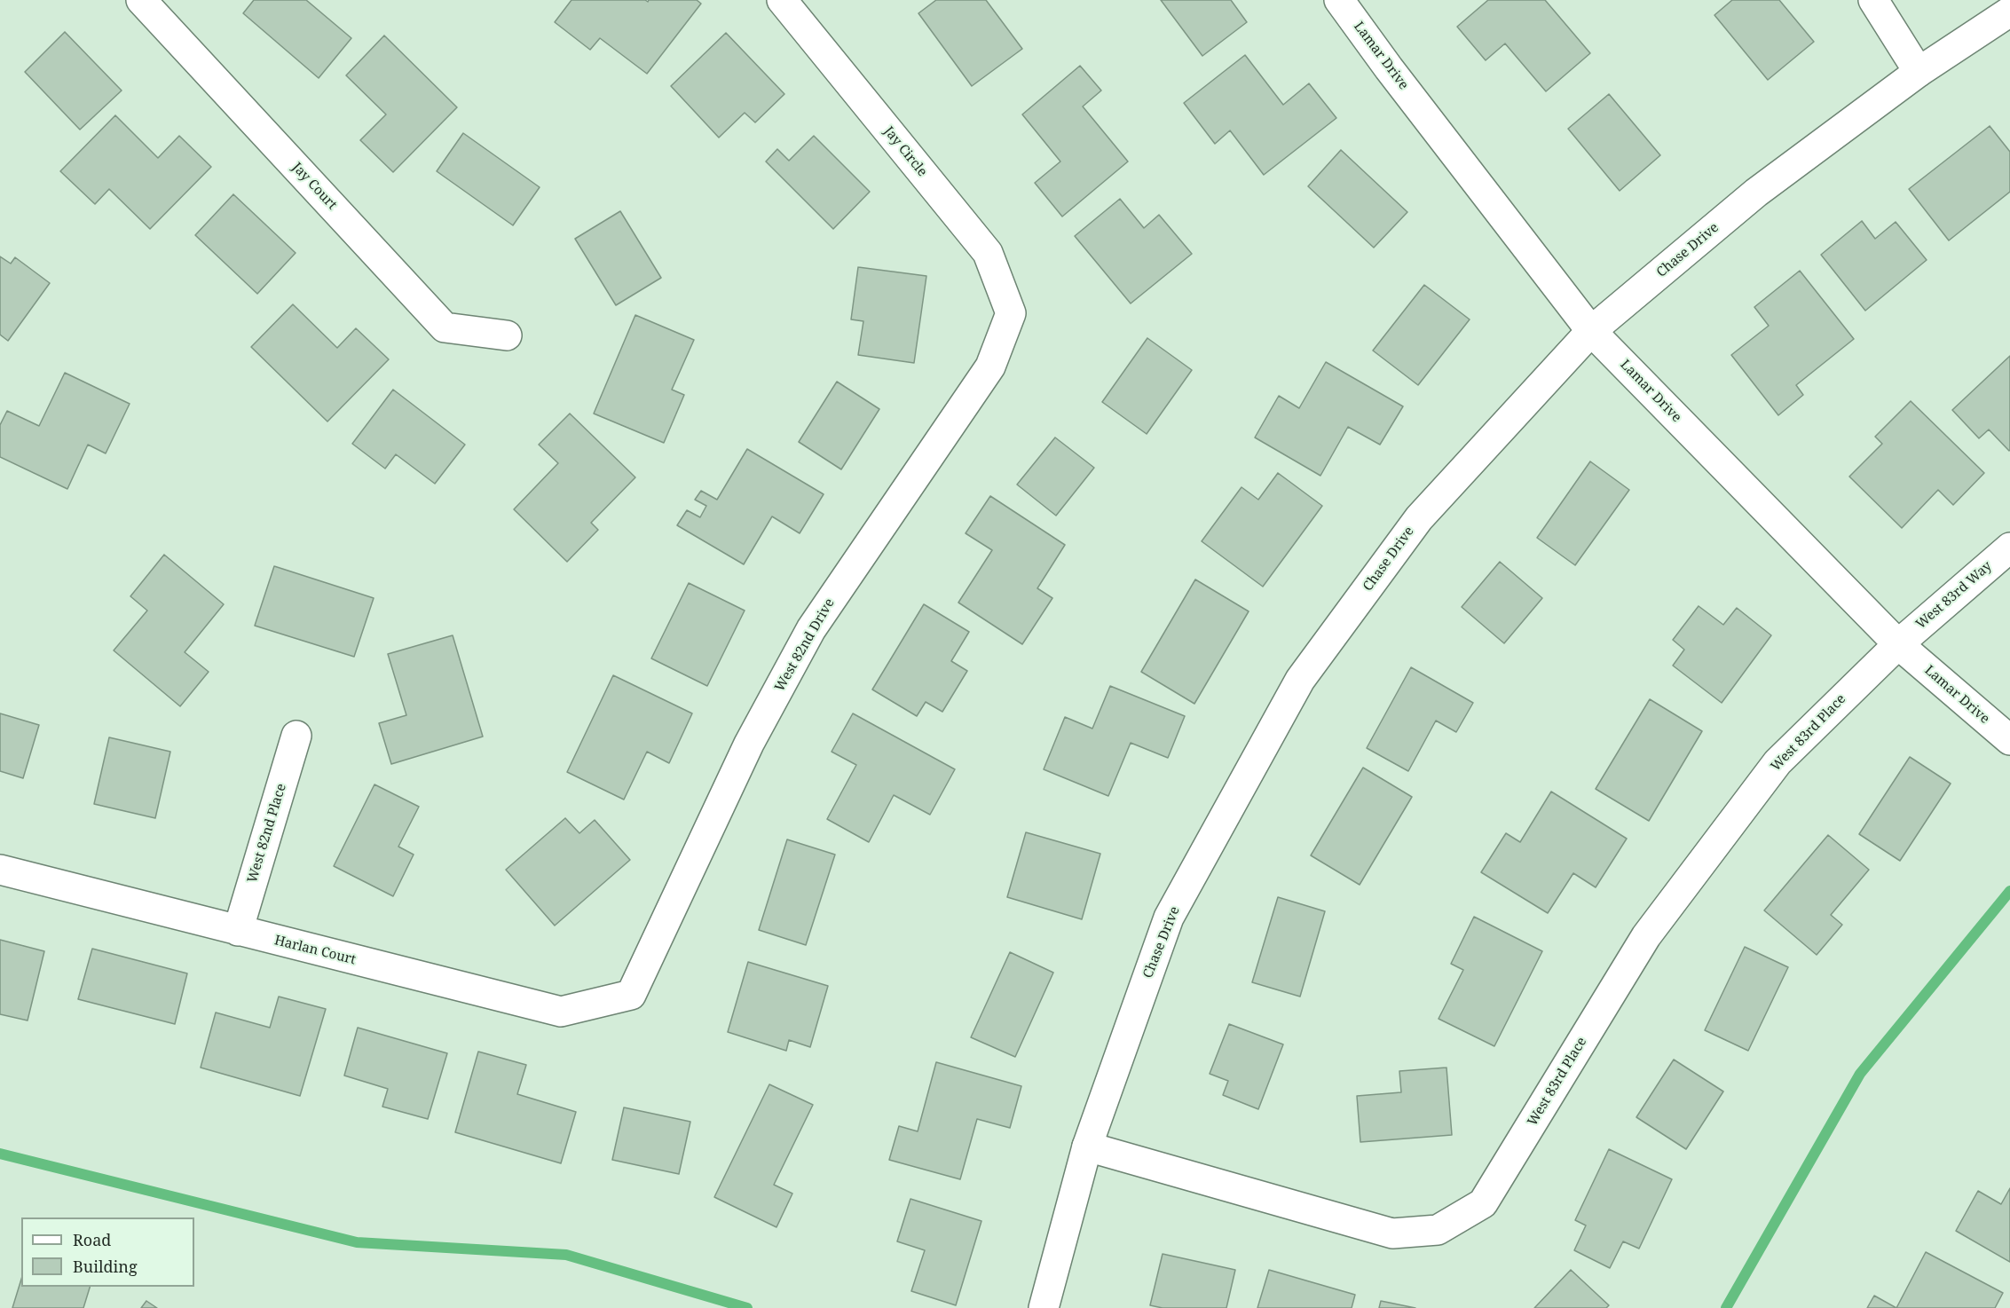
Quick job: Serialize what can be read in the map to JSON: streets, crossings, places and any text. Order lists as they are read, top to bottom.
{
  "streets": {
    "street": [
      "Lamar Drive",
      "Jay Circle",
      "Jay Court",
      "Chase Drive",
      "West 83rd Way",
      "West 82nd Drive",
      "West 83rd Place",
      "West 82nd Place",
      "Harlan Court"
    ]
  },
  "crossings": [
    ["Lamar Drive", "Chase Drive"],
    ["Lamar Drive", "West 83rd Way"],
    ["Lamar Drive", "West 83rd Place"],
    ["Jay Circle", "West 82nd Drive"],
    ["Chase Drive", "West 83rd Place"],
    ["West 83rd Way", "West 83rd Place"],
    ["West 82nd Drive", "Harlan Court"],
    ["West 82nd Place", "Harlan Court"]
  ],
  "legend": ["Road", "Building"]
}
